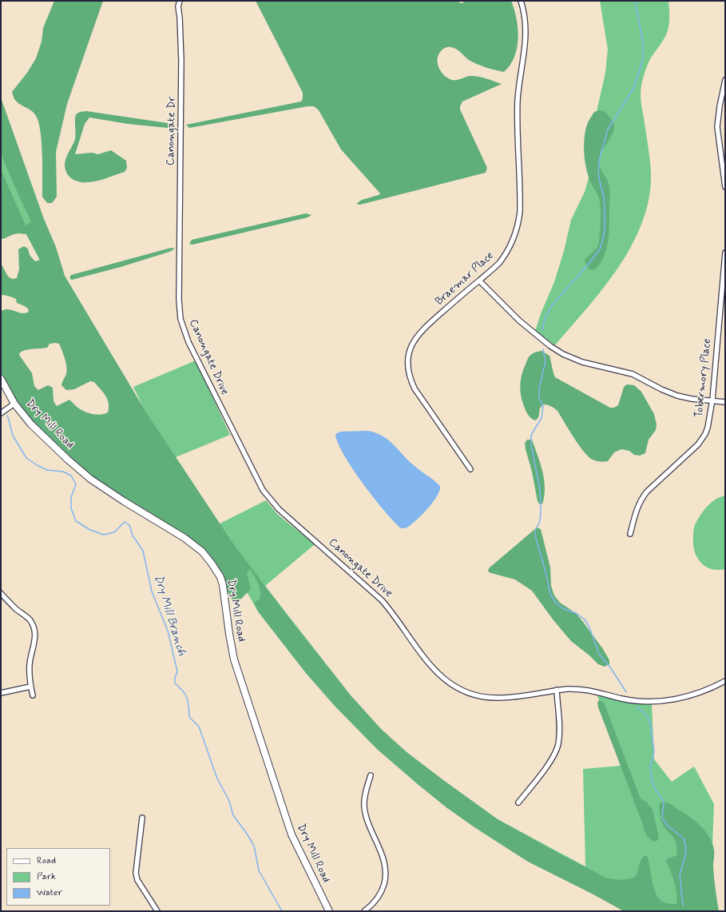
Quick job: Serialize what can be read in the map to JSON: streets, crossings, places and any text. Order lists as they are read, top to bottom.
{
  "streets": {
    "street": [
      "Canongate Dr",
      "Braemar Place",
      "Canongate Drive",
      "Tobermory Place",
      "Dry Mill Road"
    ]
  },
  "crossings": [
    ["Canongate Dr", "Canongate Drive"]
  ],
  "water": ["Dry Mill Branch"],
  "legend": ["Road", "Park", "Water"]
}
